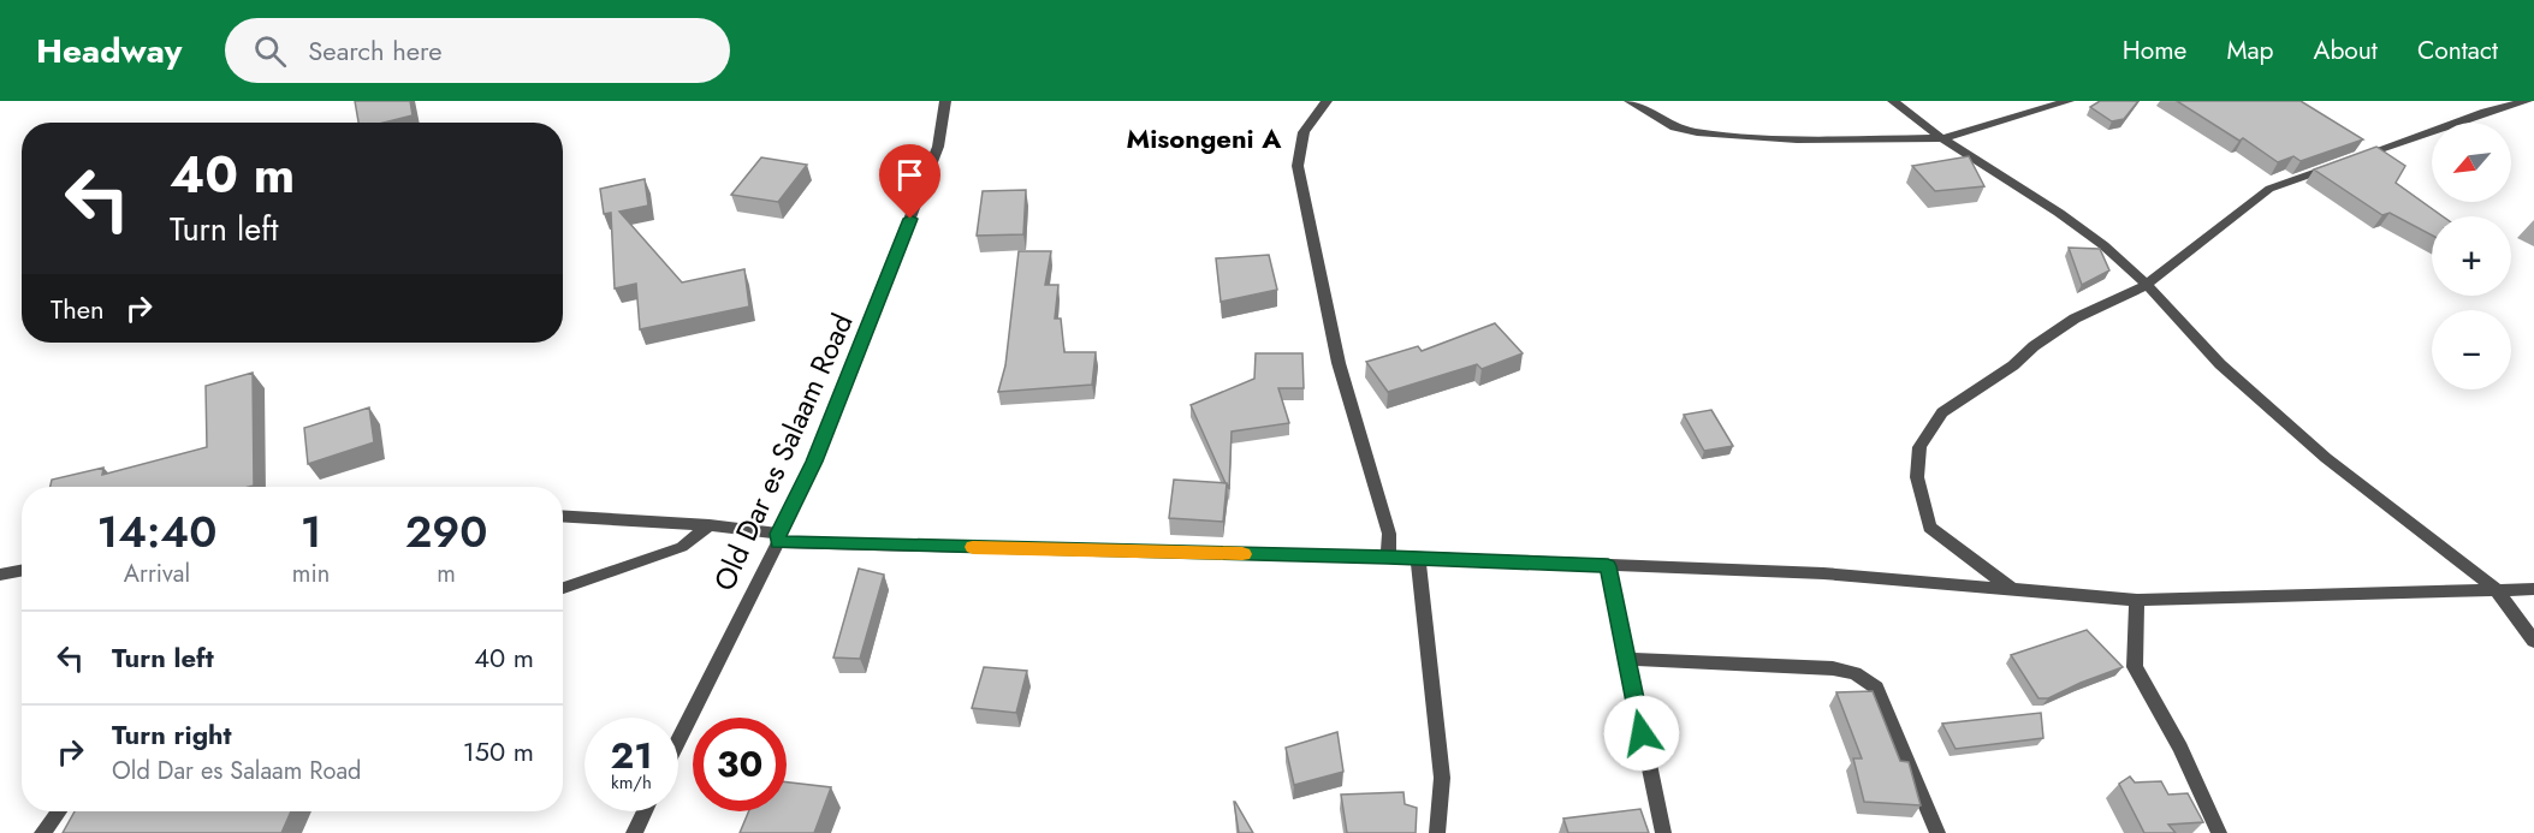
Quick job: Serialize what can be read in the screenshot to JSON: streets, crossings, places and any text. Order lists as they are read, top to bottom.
{
  "streets": {
    "street": ["Old Dar es Salaam Road"]
  },
  "districts": ["Misongeni A"],
  "north": "bottom left",
  "page": {
    "header": "Headway",
    "search": "Search here",
    "nav": [
      "Home",
      "Map",
      "About",
      "Contact"
    ],
    "map_buttons": ["+", "−"],
    "turn": ["40 m", "Turn left"],
    "then": "Then",
    "eta": [
      "14:40",
      "Arrival",
      "1",
      "min",
      "290",
      "m"
    ],
    "list": [
      {
        "name": "Turn left",
        "value": "40 m"
      },
      {
        "name": "Turn right",
        "note": "Old Dar es Salaam Road",
        "value": "150 m"
      }
    ],
    "speed": "21 km/h",
    "limit": "30"
  }
}
